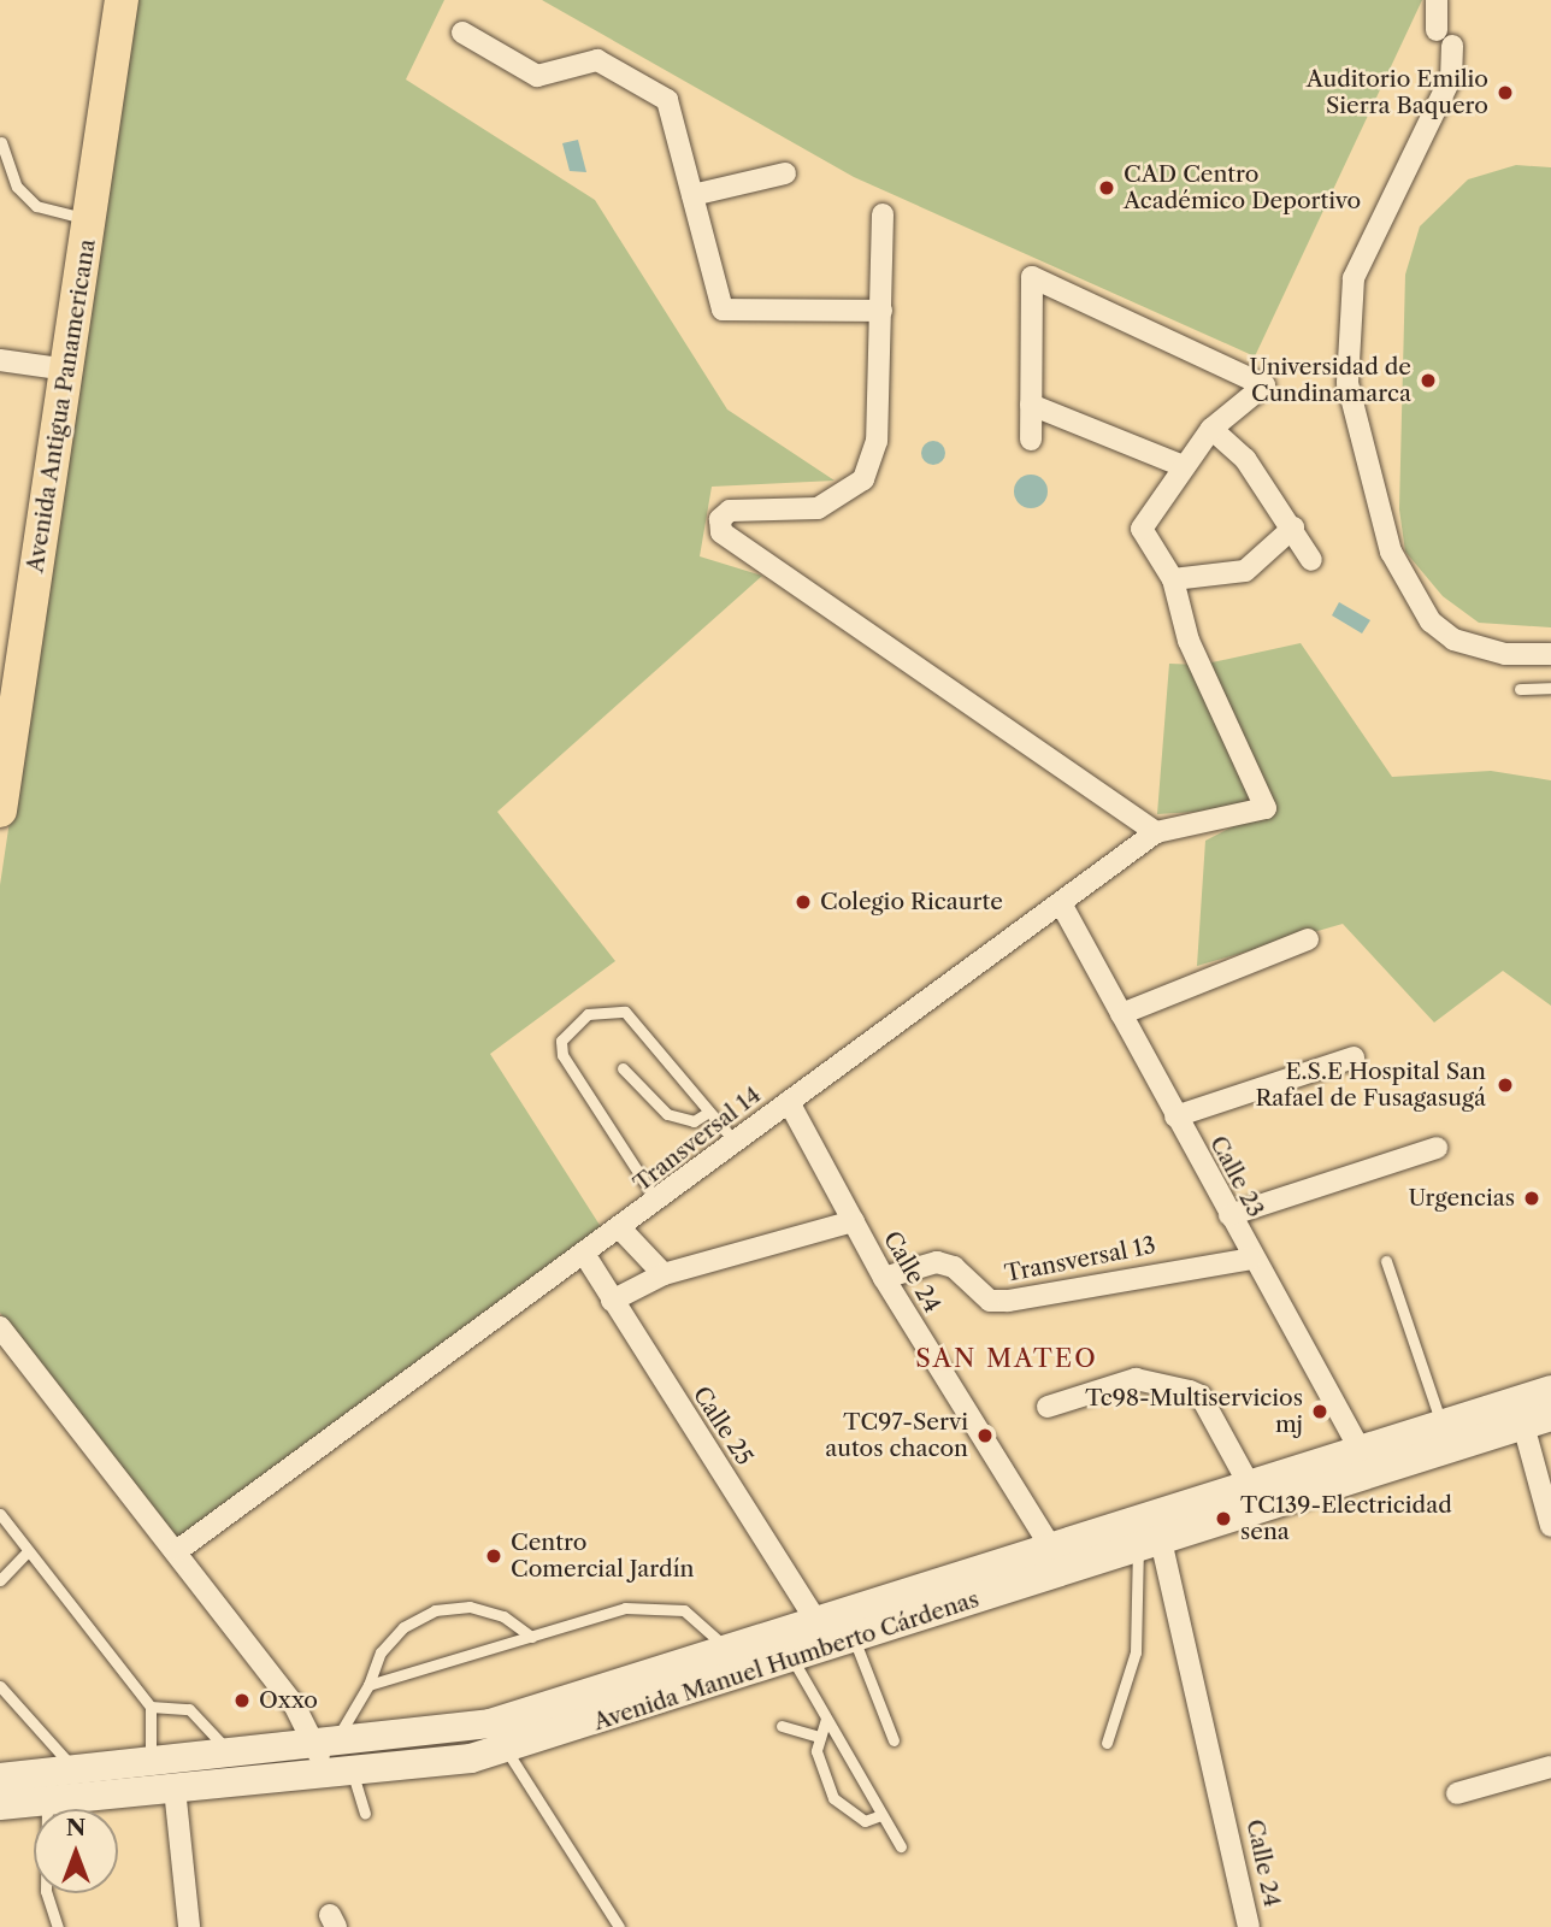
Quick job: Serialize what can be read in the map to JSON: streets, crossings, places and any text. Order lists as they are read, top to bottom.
{
  "streets": {
    "main road": ["Avenida Antigua Panamericana", "Avenida Manuel Humberto Cárdenas"],
    "street": [
      "Transversal 14",
      "Calle 23",
      "Transversal 13",
      "Calle 24",
      "Calle 25"
    ]
  },
  "crossings": [
    ["Transversal 14", "Calle 23"],
    ["Transversal 14", "Calle 24"],
    ["Transversal 14", "Calle 25"],
    ["Calle 23", "Transversal 13"],
    ["Calle 23", "Avenida Manuel Humberto Cárdenas"],
    ["Transversal 13", "Calle 24"],
    ["Calle 24", "Avenida Manuel Humberto Cárdenas"],
    ["Calle 25", "Avenida Manuel Humberto Cárdenas"]
  ],
  "districts": ["SAN MATEO"],
  "places": [
    "Auditorio Emilio Sierra Baquero",
    "CAD Centro Académico Deportivo",
    "Universidad de Cundinamarca",
    "Colegio Ricaurte",
    "E.S.E Hospital San Rafael de Fusagasugá",
    "Urgencias",
    "Tc98-Multiservicios mj",
    "TC97-Servi autos chacon",
    "TC139-Electricidad sena",
    "Centro Comercial Jardín",
    "Oxxo"
  ],
  "north": "top"
}
